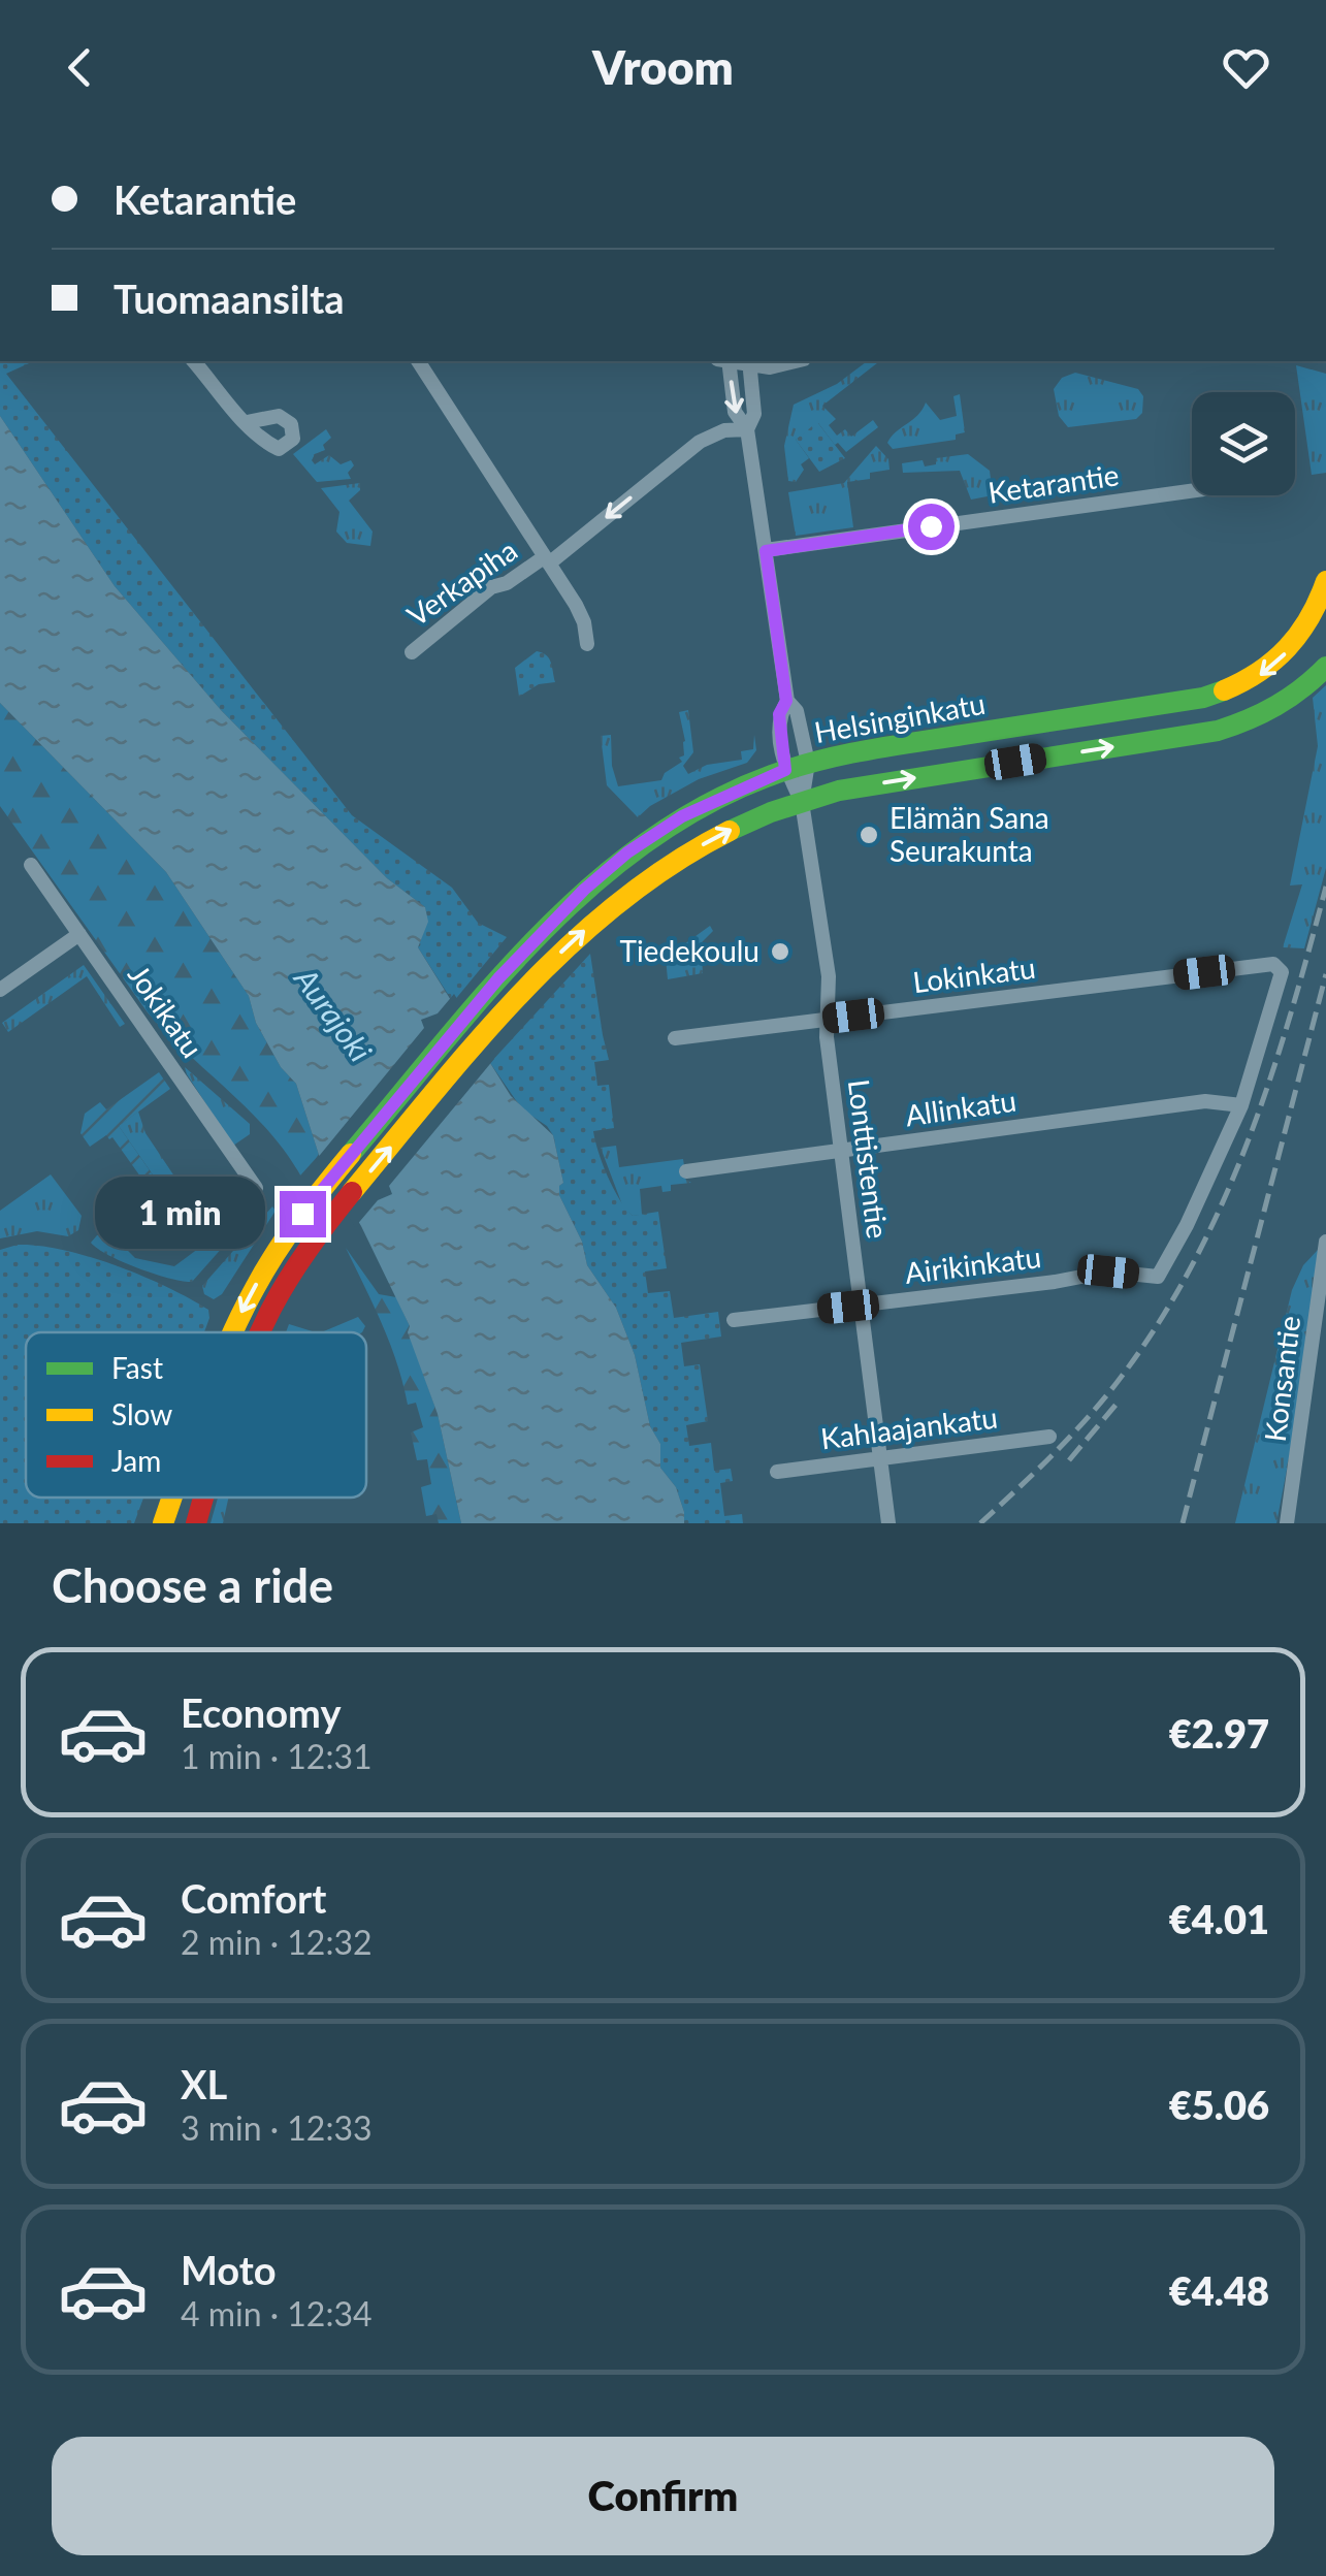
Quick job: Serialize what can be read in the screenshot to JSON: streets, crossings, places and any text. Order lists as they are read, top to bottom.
{
  "streets": {
    "main road": ["Helsinginkatu"],
    "street": [
      "Ketarantie",
      "Verkapiha",
      "Lokinkatu",
      "Jokikatu",
      "Allinkatu",
      "Lonttistentie",
      "Airikinkatu",
      "Konsantie",
      "Kahlaajankatu"
    ]
  },
  "crossings": [
    ["Ketarantie", "Lonttistentie"],
    ["Verkapiha", "Lonttistentie"],
    ["Helsinginkatu", "Lonttistentie"],
    ["Lokinkatu", "Allinkatu"],
    ["Lokinkatu", "Lonttistentie"],
    ["Lokinkatu", "Airikinkatu"],
    ["Allinkatu", "Lonttistentie"],
    ["Allinkatu", "Airikinkatu"],
    ["Lonttistentie", "Airikinkatu"],
    ["Lonttistentie", "Kahlaajankatu"]
  ],
  "one_way": ["Verkapiha"],
  "water": ["Aurajoki"],
  "places": ["Elämän Sana Seurakunta", "Tiedekoulu"],
  "legend": ["Fast", "Slow", "Jam"],
  "page": {
    "header": "Vroom",
    "banner": ["Ketarantie", "Tuomaansilta"],
    "bubble": "1 min",
    "heading": "Choose a ride",
    "list": [
      {
        "name": "Economy",
        "note": "1 min · 12:31",
        "value": "€2.97"
      },
      {
        "name": "Comfort",
        "note": "2 min · 12:32",
        "value": "€4.01"
      },
      {
        "name": "XL",
        "note": "3 min · 12:33",
        "value": "€5.06"
      },
      {
        "name": "Moto",
        "note": "4 min · 12:34",
        "value": "€4.48"
      }
    ],
    "buttons": "Confirm"
  }
}
